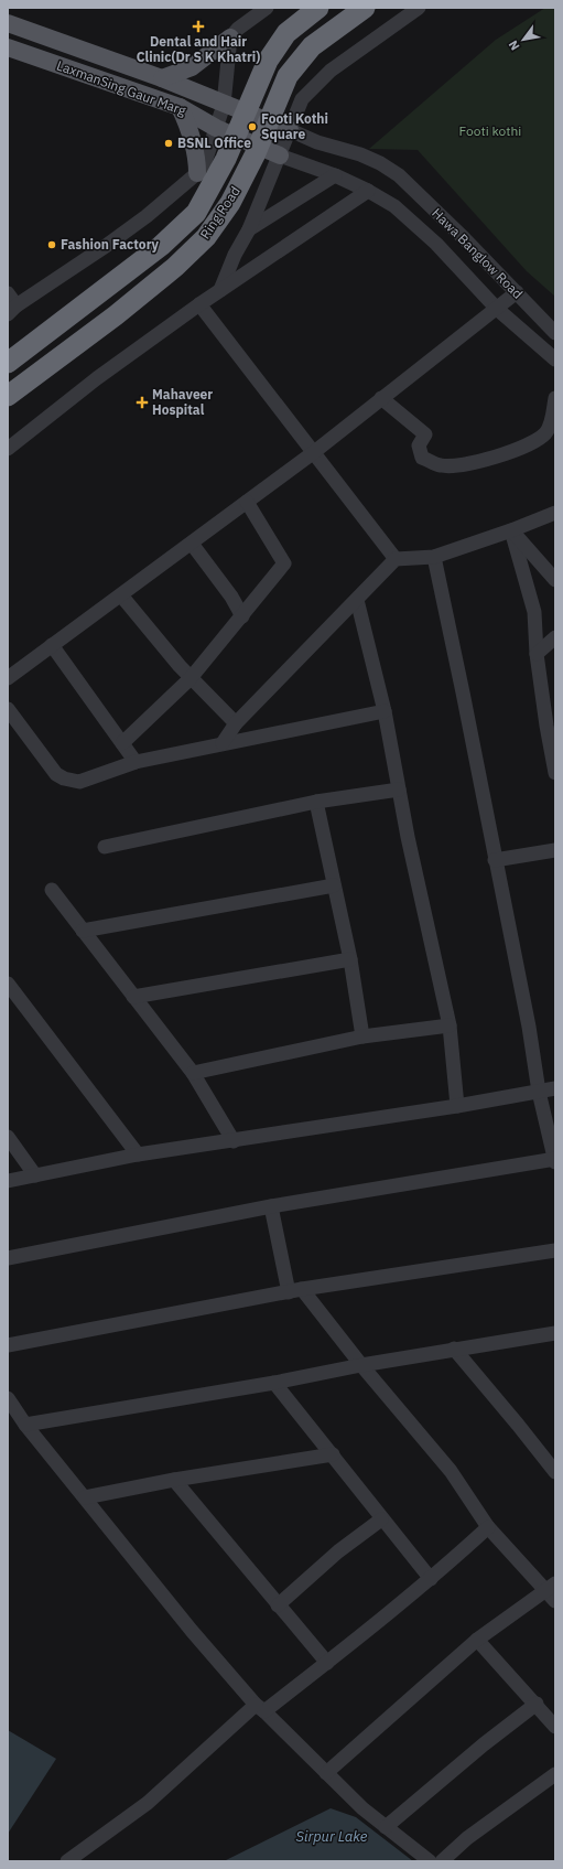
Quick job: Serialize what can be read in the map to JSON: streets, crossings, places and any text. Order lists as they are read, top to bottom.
{
  "streets": {
    "highway": ["Ring Road"],
    "main road": ["LaxmanSing Gaur Marg"],
    "street": ["Hawa Banglow Road"]
  },
  "crossings": [
    ["LaxmanSing Gaur Marg", "Hawa Banglow Road"]
  ],
  "water": ["Sirpur Lake"],
  "parks": ["Footi kothi"],
  "places": {
    "health": ["Dental and Hair Clinic(Dr S K Khatri)", "Mahaveer Hospital"],
    "other": ["Footi Kothi Square", "BSNL Office", "Fashion Factory"]
  },
  "north": "bottom left"
}
